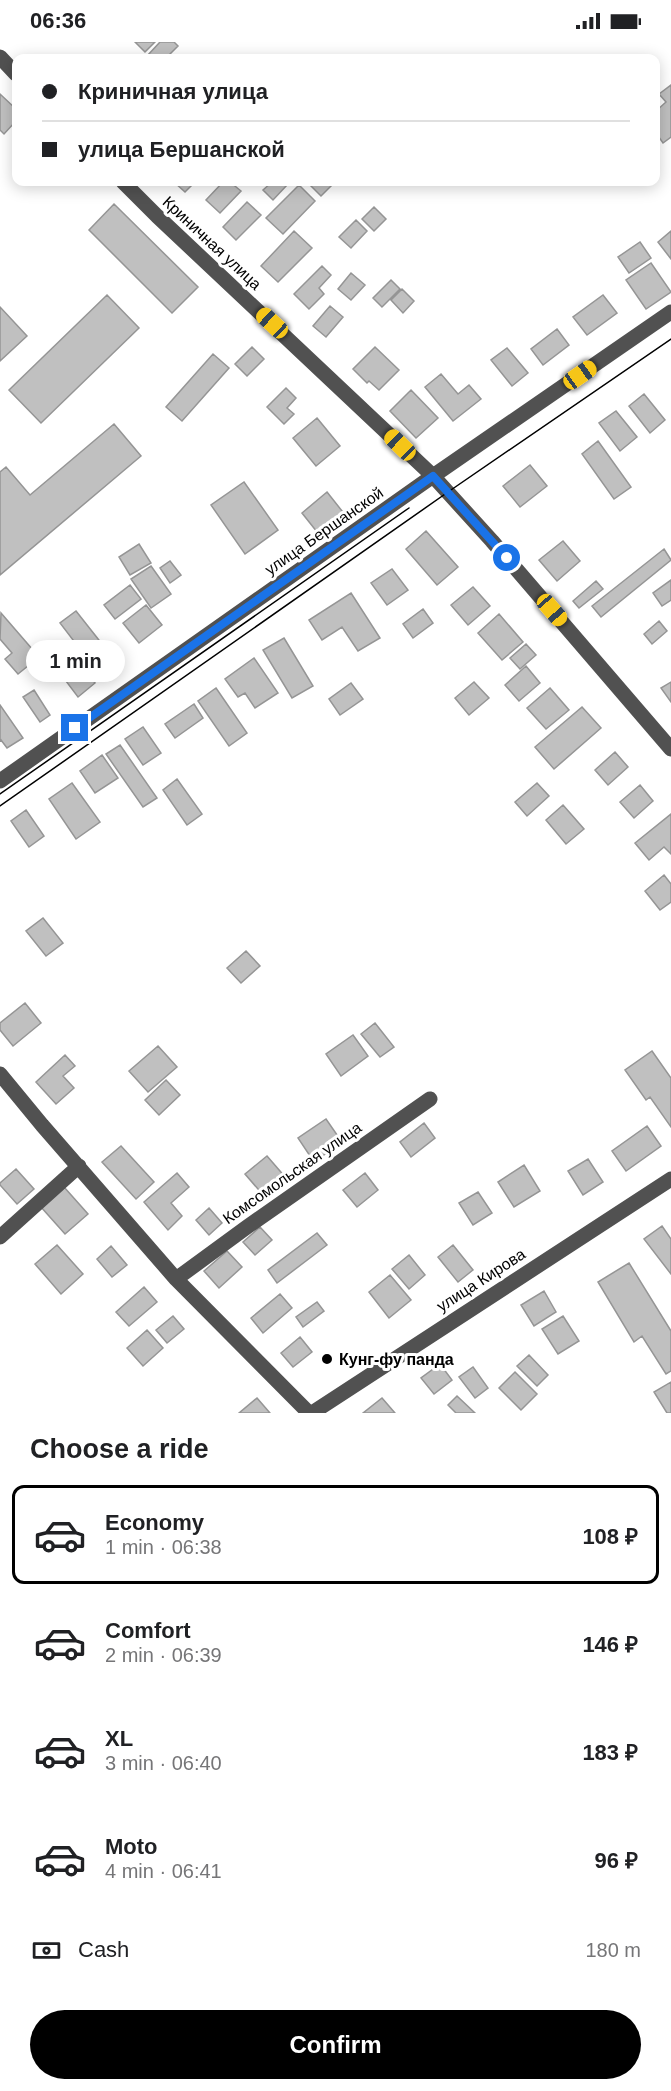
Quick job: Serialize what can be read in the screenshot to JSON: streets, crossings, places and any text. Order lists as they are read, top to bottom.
{
  "streets": {
    "street": [
      "Криничная улица",
      "улица Бершанской",
      "Комсомольская улица",
      "улица Кирова"
    ]
  },
  "crossings": [
    ["Криничная улица", "улица Бершанской"]
  ],
  "places": ["Кунг-фу панда"],
  "page": {
    "status": "06:36",
    "banner": ["Криничная улица", "улица Бершанской"],
    "bubble": "1 min",
    "heading": "Choose a ride",
    "list": [
      {
        "name": "Economy",
        "note": "1 min · 06:38",
        "value": "108 ₽"
      },
      {
        "name": "Comfort",
        "note": "2 min · 06:39",
        "value": "146 ₽"
      },
      {
        "name": "XL",
        "note": "3 min · 06:40",
        "value": "183 ₽"
      },
      {
        "name": "Moto",
        "note": "4 min · 06:41",
        "value": "96 ₽"
      }
    ],
    "pay": ["Cash", "180 m"],
    "buttons": "Confirm"
  }
}
